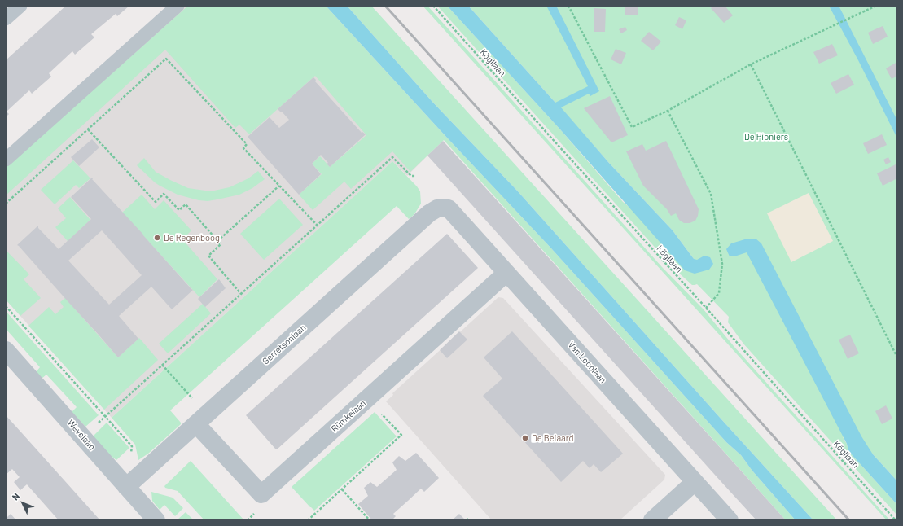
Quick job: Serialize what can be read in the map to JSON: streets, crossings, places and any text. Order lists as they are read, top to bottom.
{
  "streets": {
    "street": [
      "Gerretsonlaan",
      "Van Loonlaan",
      "Rümkelaan",
      "Wevelaan"
    ],
    "path": ["Kögllaan"]
  },
  "crossings": [
    ["Gerretsonlaan", "Van Loonlaan"],
    ["Gerretsonlaan", "Rümkelaan"],
    ["Gerretsonlaan", "Wevelaan"],
    ["Van Loonlaan", "Rümkelaan"]
  ],
  "parks": ["De Pioniers"],
  "places": ["De Regenboog", "De Beiaard"],
  "north": "top left"
}
